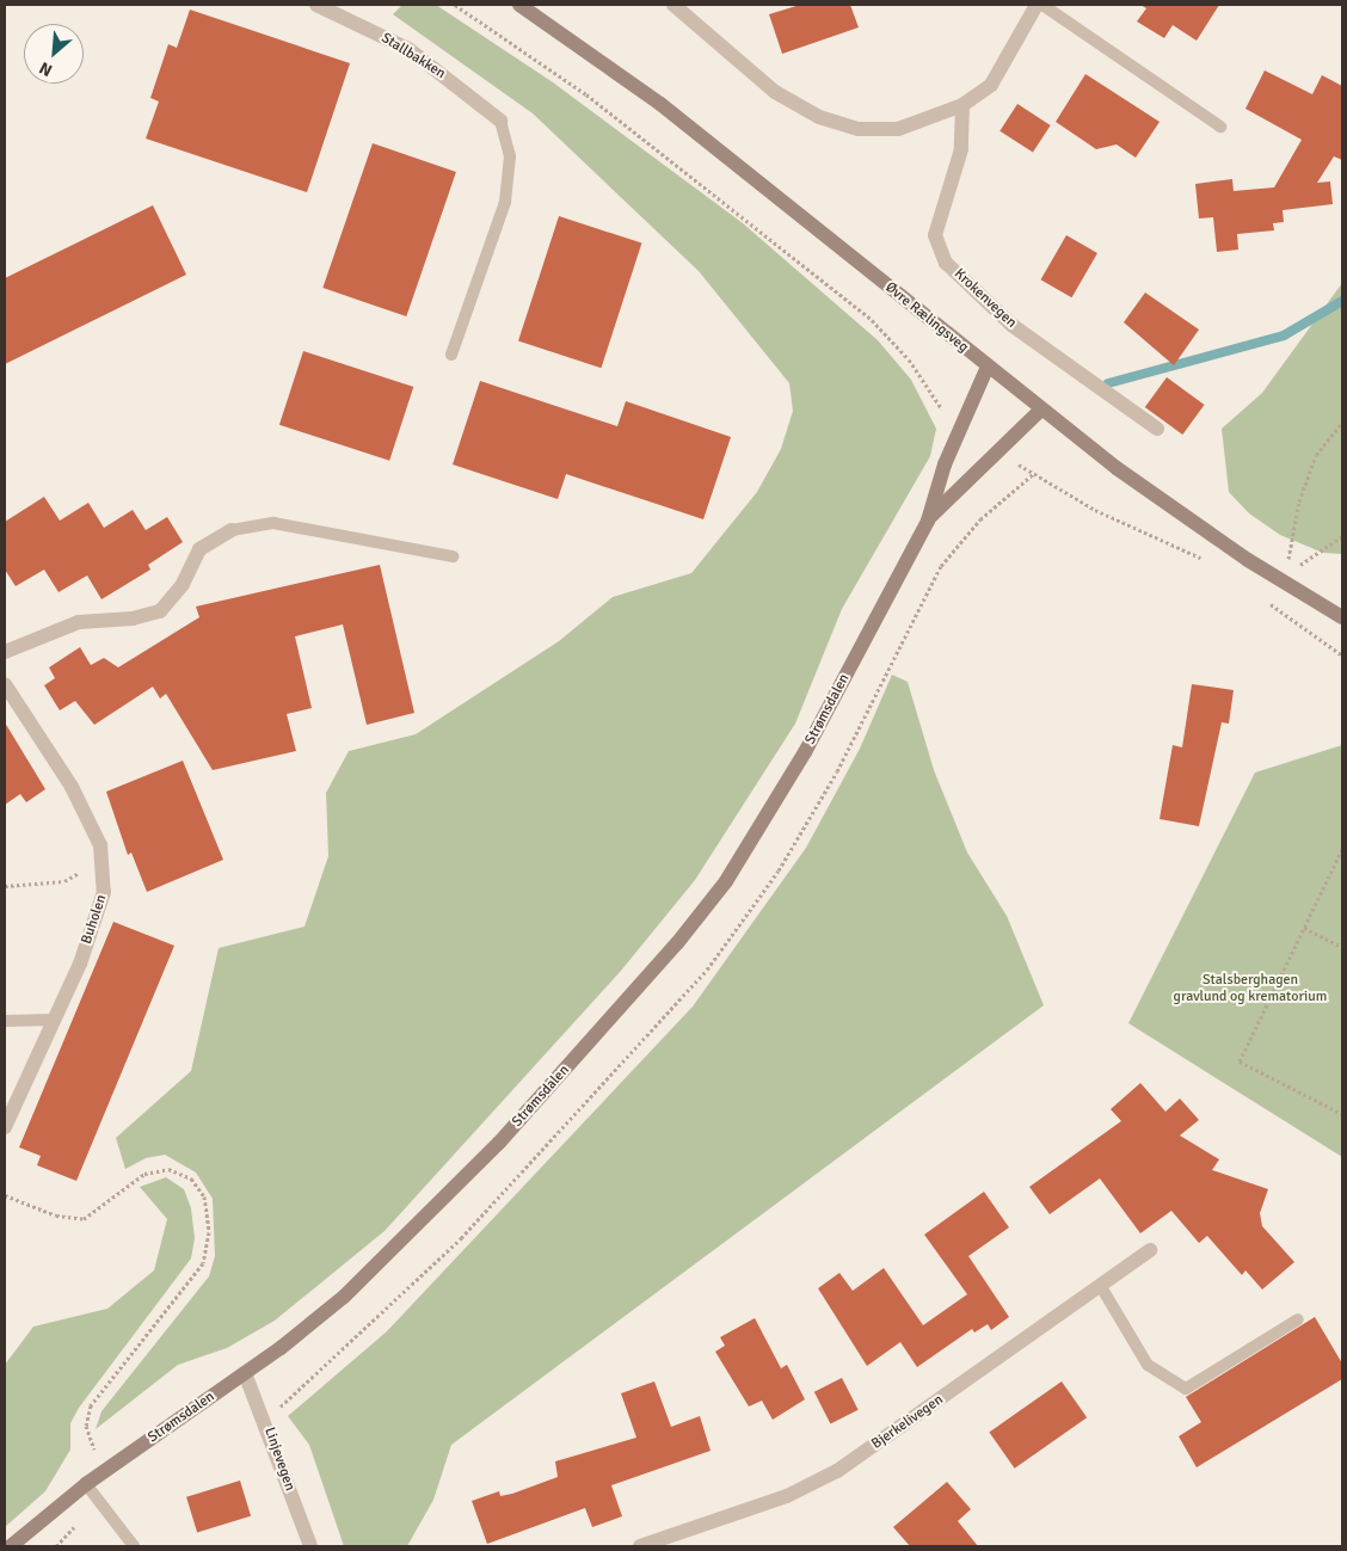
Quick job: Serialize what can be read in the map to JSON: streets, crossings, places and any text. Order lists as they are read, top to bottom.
{
  "streets": {
    "main road": ["Øvre Rælingsveg", "Strømsdalen"],
    "street": [
      "Stallbakken",
      "Krokenvegen",
      "Buholen",
      "Bjerkelivegen",
      "Linjevegen"
    ]
  },
  "crossings": [
    ["Øvre Rælingsveg", "Strømsdalen"],
    ["Strømsdalen", "Linjevegen"]
  ],
  "parks": ["Stalsberghagen gravlund og krematorium"],
  "north": "bottom left"
}
